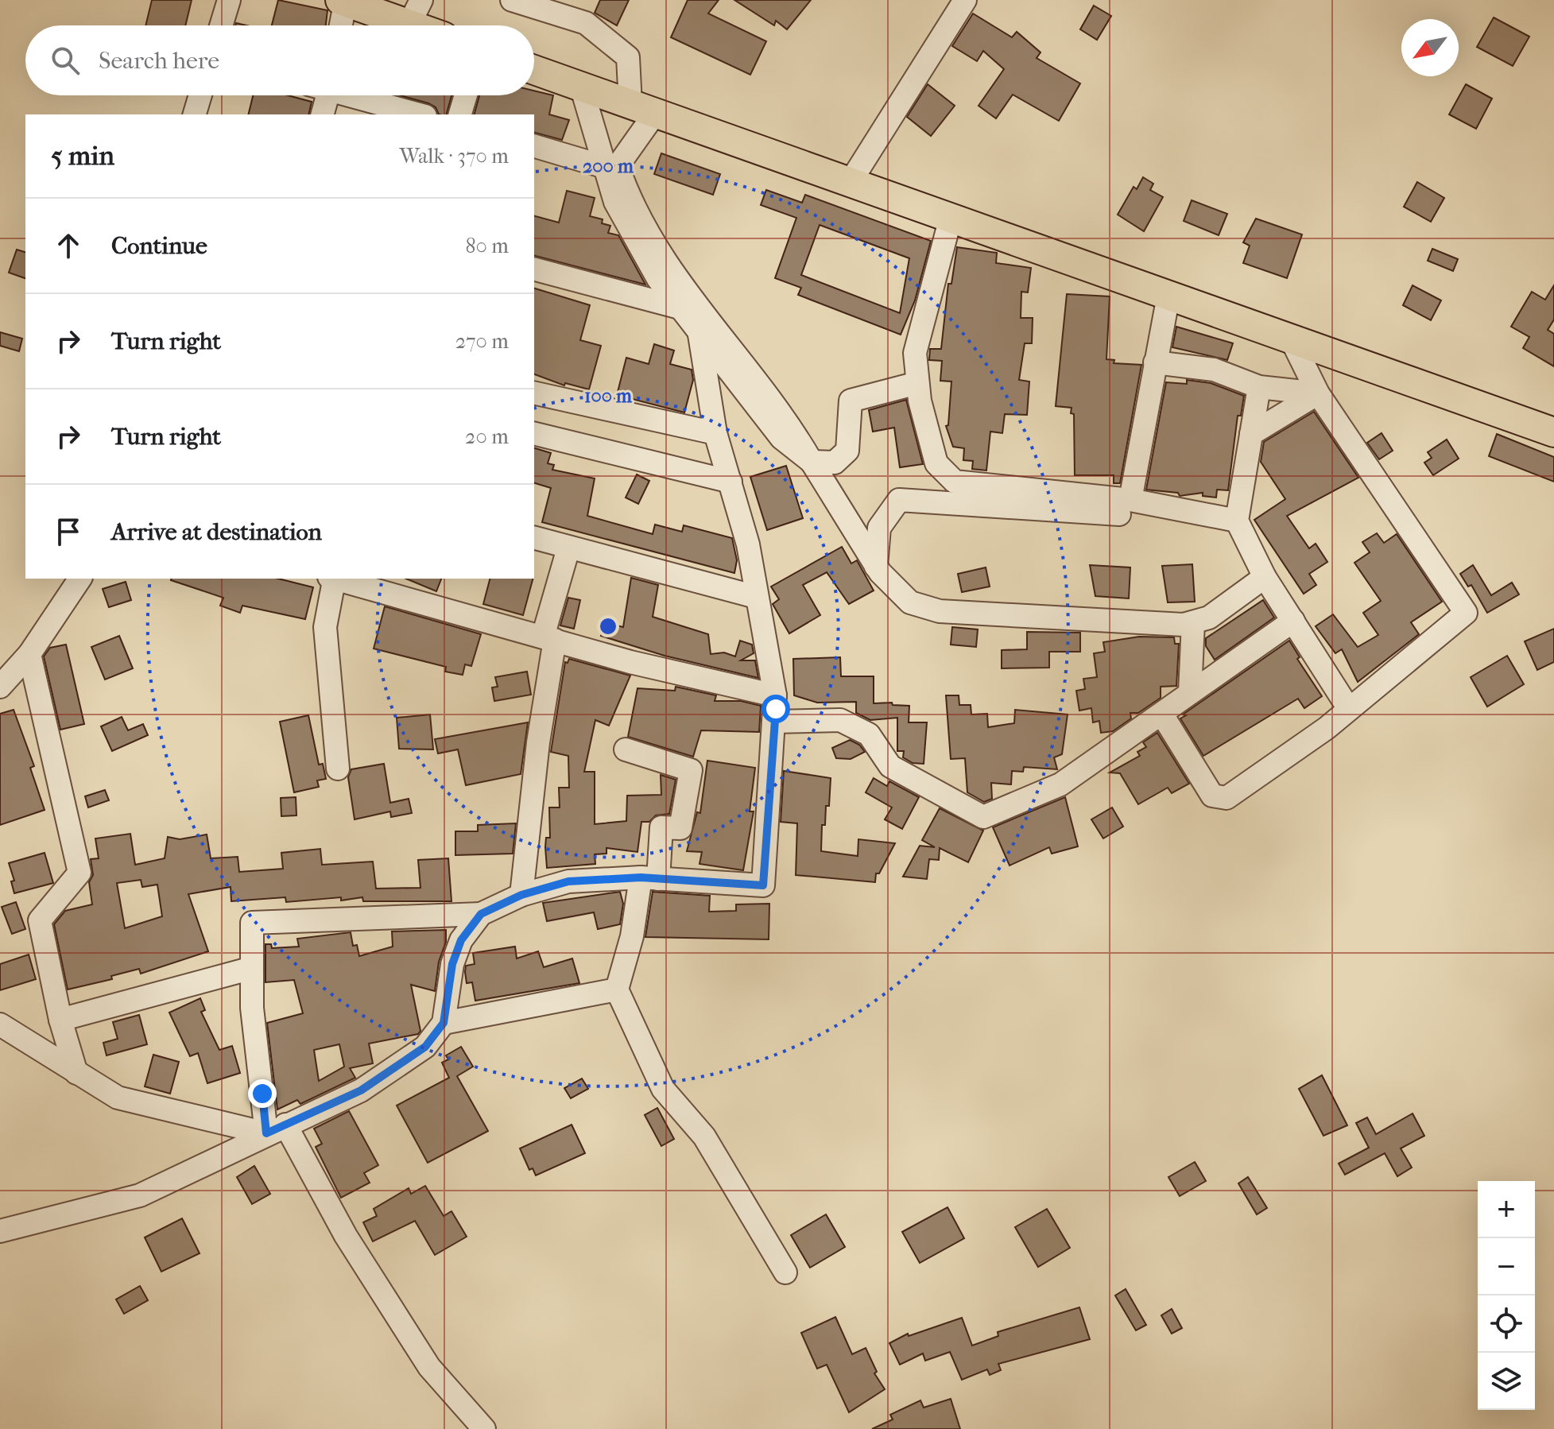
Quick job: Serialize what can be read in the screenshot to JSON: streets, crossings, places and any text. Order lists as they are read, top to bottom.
{
  "north": "bottom left",
  "page": {
    "search": "Search here",
    "heading": ["5 min", "Walk · 370 m"],
    "list": [
      ["Continue", "80 m"],
      ["Turn right", "270 m"],
      ["Turn right", "20 m"],
      "Arrive at destination"
    ],
    "map_buttons": ["+", "−"]
  },
  "rings": ["200 m", "100 m"]
}
